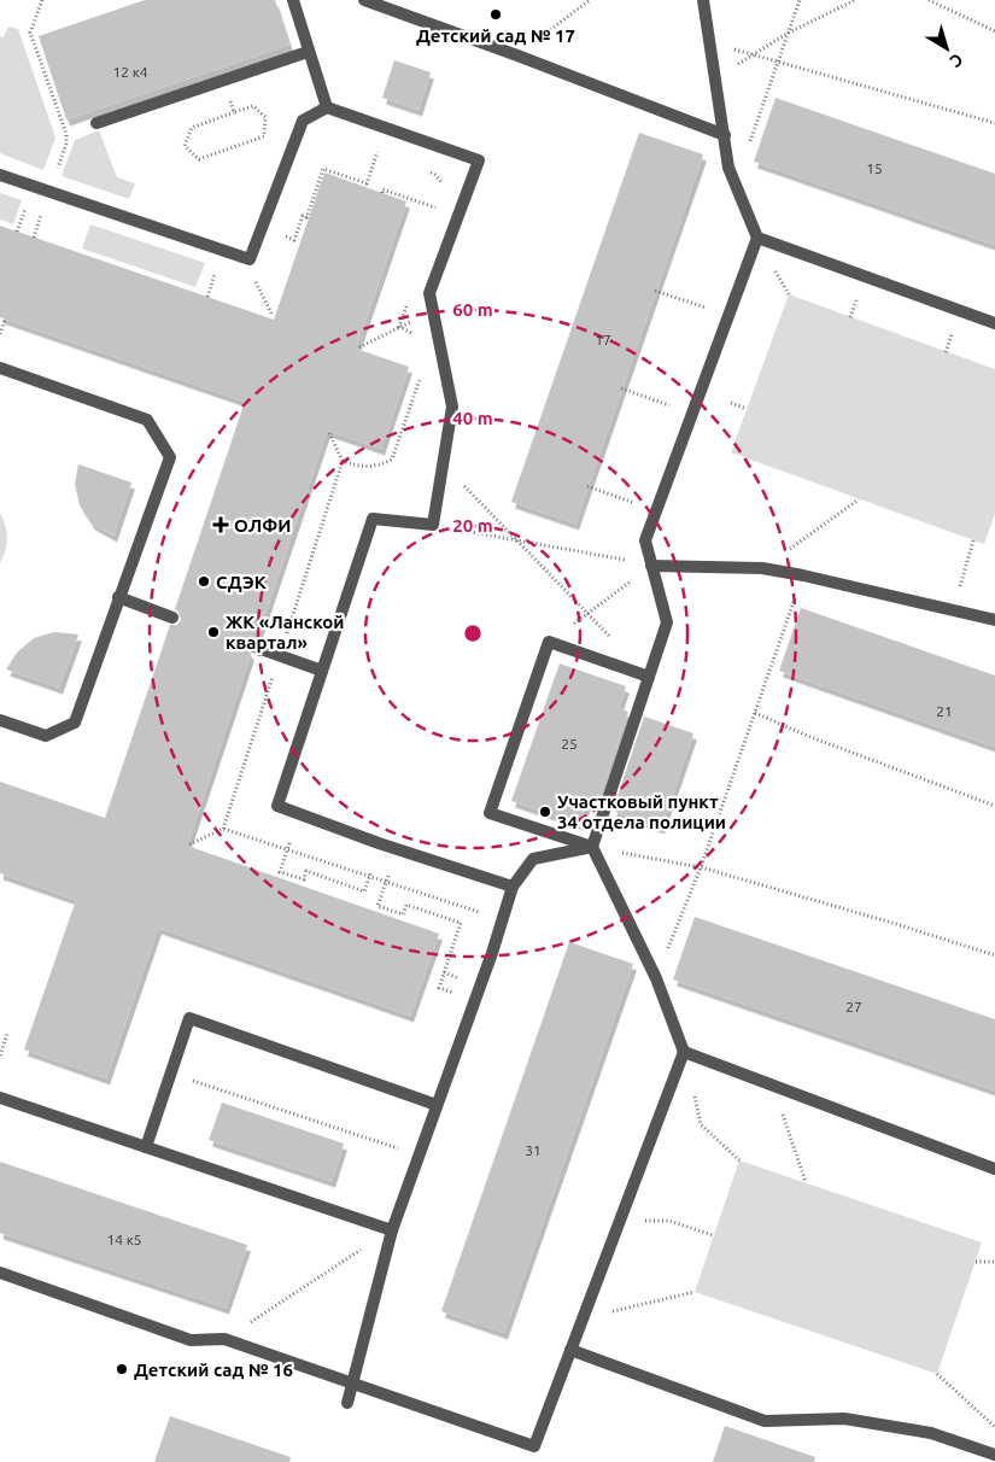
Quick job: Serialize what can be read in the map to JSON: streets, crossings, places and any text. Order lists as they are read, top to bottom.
{
  "places": {
    "other": [
      "Детский сад № 17",
      "СДЭК",
      "ЖК «Ланской квартал»",
      "Участковый пункт 34 отдела полиции",
      "Детский сад № 16"
    ],
    "health": ["ОЛФИ"]
  },
  "house_numbers": [
    "12 к4",
    "15",
    "17",
    "21",
    "25",
    "27",
    "31",
    "14 к5"
  ],
  "north": "bottom right",
  "rings": ["60 m", "40 m", "20 m"]
}
